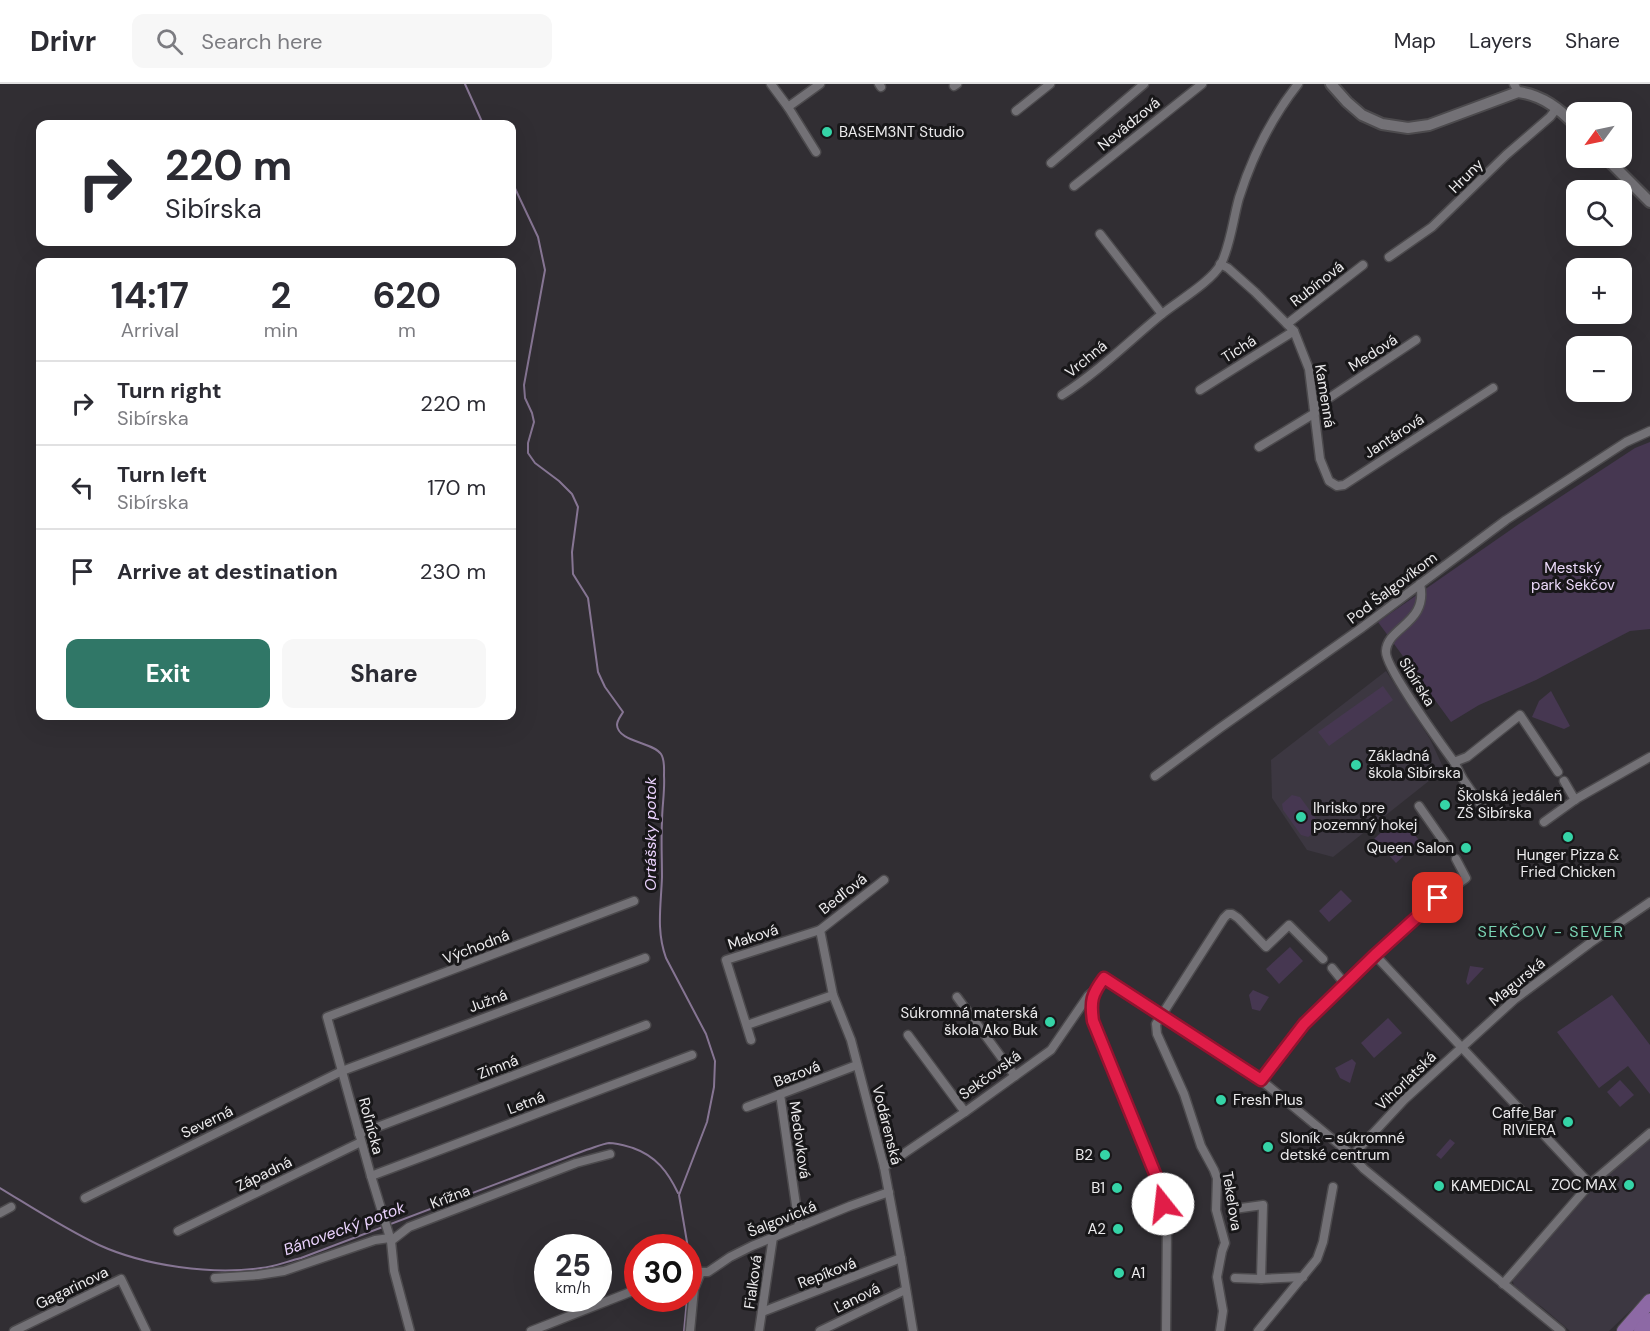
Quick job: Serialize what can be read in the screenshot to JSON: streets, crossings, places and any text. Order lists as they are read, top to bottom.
{
  "streets": {
    "street": [
      "Nevädzová",
      "Hruny",
      "Rubínová",
      "Tichá",
      "Medová",
      "Vrchná",
      "Kamenná",
      "Jantárová",
      "Pod Šalgovíkom",
      "Sibírska",
      "Bedľová",
      "Maková",
      "Východná",
      "Magurská",
      "Južná",
      "Zimná",
      "Bazová",
      "Sekčovská",
      "Vihorlatská",
      "Letná",
      "Severná",
      "Vodárenská",
      "Roľnícka",
      "Medovková",
      "Západná",
      "Krížna",
      "Tekeľova",
      "Šalgovická",
      "Repíková",
      "Fialková",
      "Gagarinova",
      "Ľanová"
    ]
  },
  "crossings": [
    ["Rubínová", "Kamenná"],
    ["Tichá", "Kamenná"],
    ["Medová", "Kamenná"],
    ["Kamenná", "Jantárová"],
    ["Pod Šalgovíkom", "Sibírska"],
    ["Bedľová", "Maková"],
    ["Bedľová", "Vodárenská"],
    ["Maková", "Vodárenská"],
    ["Východná", "Roľnícka"],
    ["Magurská", "Vihorlatská"],
    ["Južná", "Severná"],
    ["Južná", "Roľnícka"],
    ["Zimná", "Roľnícka"],
    ["Zimná", "Západná"],
    ["Bazová", "Vodárenská"],
    ["Bazová", "Medovková"],
    ["Sekčovská", "Vodárenská"],
    ["Sekčovská", "Tekeľova"],
    ["Letná", "Roľnícka"],
    ["Severná", "Roľnícka"],
    ["Vodárenská", "Šalgovická"],
    ["Vodárenská", "Repíková"],
    ["Vodárenská", "Ľanová"],
    ["Roľnícka", "Západná"],
    ["Roľnícka", "Krížna"],
    ["Medovková", "Šalgovická"],
    ["Šalgovická", "Fialková"],
    ["Repíková", "Fialková"]
  ],
  "districts": ["SEKČOV - SEVER"],
  "water": ["Ortášsky potok", "Bánovecký potok"],
  "parks": ["Mestský park Sekčov"],
  "places": [
    "BASEM3NT Studio",
    "Základná škola Sibírska",
    "Školská jedáleň ZŠ Sibírska",
    "Ihrisko pre pozemný hokej",
    "Hunger Pizza & Fried Chicken",
    "Queen Salon",
    "Súkromná materská škola Ako Buk",
    "Fresh Plus",
    "Caffe Bar RIVIERA",
    "Sloník - súkromné detské centrum",
    "B2",
    "ZOC MAX",
    "KAMEDICAL",
    "B1",
    "A2",
    "A1"
  ],
  "north": "bottom left",
  "page": {
    "header": "Drivr",
    "search": "Search here",
    "nav": ["Map", "Layers", "Share"],
    "map_buttons": ["+", "−"],
    "turn": ["220 m", "Sibírska"],
    "eta": [
      "14:17",
      "Arrival",
      "2",
      "min",
      "620",
      "m"
    ],
    "list": [
      {
        "name": "Turn right",
        "note": "Sibírska",
        "value": "220 m"
      },
      {
        "name": "Turn left",
        "note": "Sibírska",
        "value": "170 m"
      },
      {
        "name": "Arrive at destination",
        "value": "230 m"
      }
    ],
    "buttons": ["Exit", "Share"],
    "speed": "25 km/h",
    "limit": "30"
  }
}
